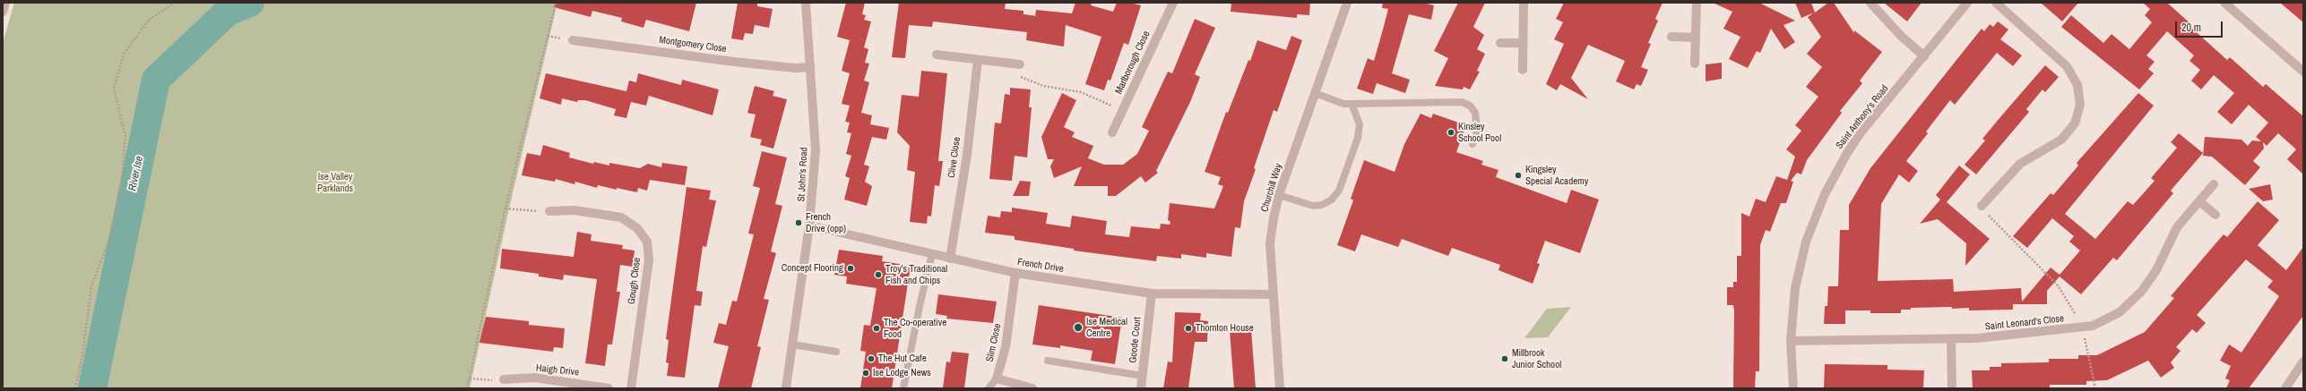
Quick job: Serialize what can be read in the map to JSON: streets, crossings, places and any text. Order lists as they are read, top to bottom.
{
  "streets": {
    "street": [
      "Montgomery Close",
      "Marlborough Close",
      "Saint Anthony's Road",
      "Clive Close",
      "St John's Road",
      "Churchill Way",
      "French Drive",
      "Gough Close",
      "Saint Leonard's Close",
      "Goode Court",
      "Slim Close",
      "Haigh Drive"
    ]
  },
  "crossings": [
    ["Montgomery Close", "St John's Road"],
    ["Saint Anthony's Road", "Saint Leonard's Close"],
    ["Clive Close", "French Drive"],
    ["St John's Road", "French Drive"],
    ["Churchill Way", "French Drive"],
    ["French Drive", "Goode Court"],
    ["French Drive", "Slim Close"]
  ],
  "water": ["River Ise"],
  "parks": ["Ise Valley Parklands"],
  "places": [
    "Kinsley School Pool",
    "Kingsley Special Academy",
    "French Drive (opp)",
    "Concept Flooring",
    "Troy's Traditional Fish and Chips",
    "Ise Medical Centre",
    "The Co-operative Food",
    "Thornton House",
    "The Hut Cafe",
    "Millbrook Junior School",
    "Ise Lodge News"
  ],
  "scale_bar": "20 m"
}
